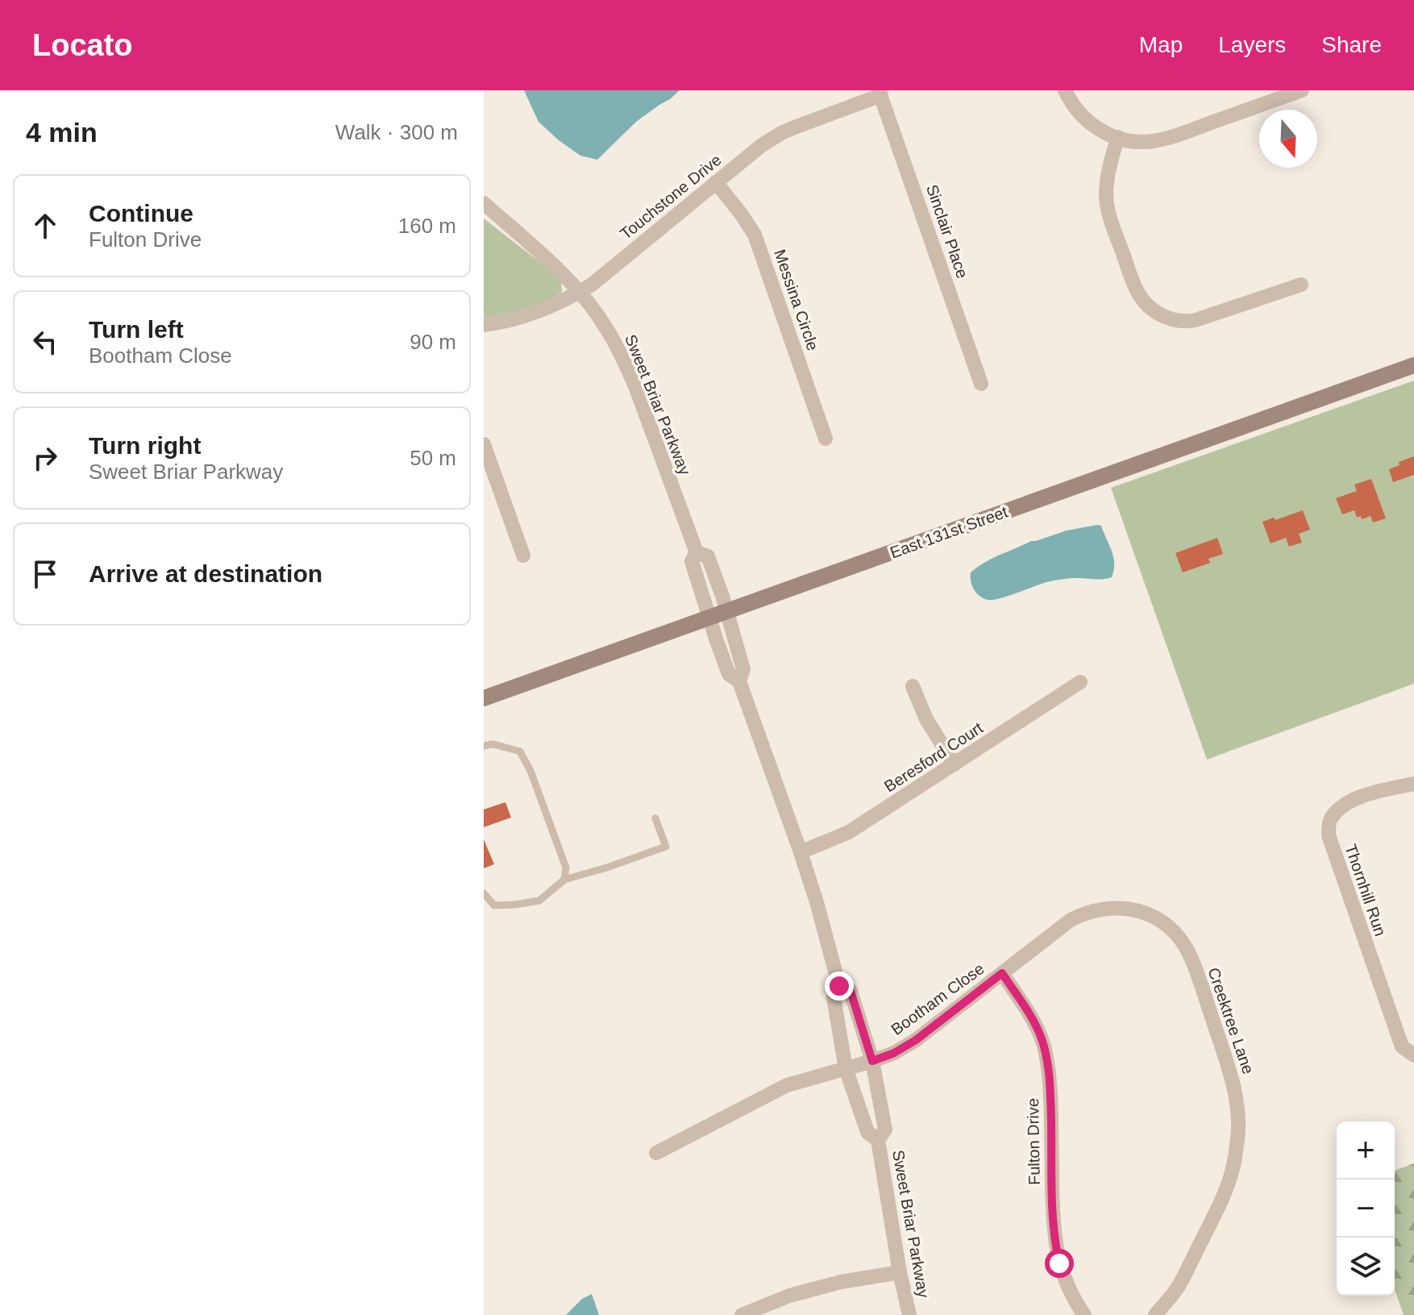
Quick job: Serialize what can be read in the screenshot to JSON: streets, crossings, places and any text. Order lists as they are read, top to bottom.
{
  "streets": {
    "street": [
      "Touchstone Drive",
      "Sinclair Place",
      "Messina Circle",
      "Sweet Briar Parkway",
      "East 131st Street",
      "Beresford Court",
      "Thornhill Run",
      "Bootham Close",
      "Creektree Lane",
      "Fulton Drive"
    ]
  },
  "crossings": [
    ["Touchstone Drive", "Sinclair Place"],
    ["Touchstone Drive", "Messina Circle"],
    ["Touchstone Drive", "Sweet Briar Parkway"],
    ["Sweet Briar Parkway", "East 131st Street"],
    ["Sweet Briar Parkway", "Beresford Court"],
    ["Sweet Briar Parkway", "Bootham Close"],
    ["Bootham Close", "Creektree Lane"],
    ["Bootham Close", "Fulton Drive"]
  ],
  "north": "bottom",
  "page": {
    "header": "Locato",
    "nav": ["Map", "Layers", "Share"],
    "heading": ["4 min", "Walk · 300 m"],
    "list": [
      ["Continue", "Fulton Drive", "160 m"],
      ["Turn left", "Bootham Close", "90 m"],
      ["Turn right", "Sweet Briar Parkway", "50 m"],
      "Arrive at destination"
    ],
    "map_buttons": ["+", "−"]
  }
}
